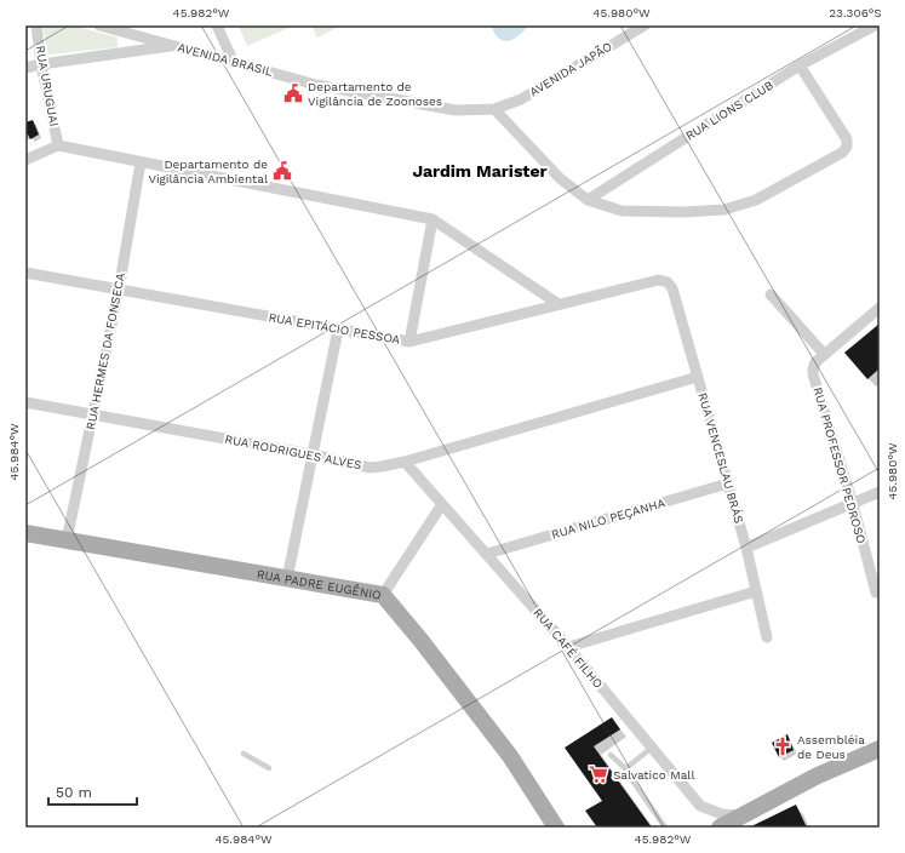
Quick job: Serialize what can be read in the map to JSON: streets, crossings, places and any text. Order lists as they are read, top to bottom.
{
  "streets": {
    "main road": ["RUA PADRE EUGÊNIO"],
    "street": [
      "AVENIDA BRASIL",
      "AVENIDA JAPÃO",
      "RUA URUGUAI",
      "RUA LIONS CLUB",
      "RUA EPITÁCIO PESSOA",
      "RUA HERMES DA FONSECA",
      "RUA RODRIGUES ALVES",
      "RUA VENCESLAU BRÁS",
      "RUA PROFESSOR PEDROSO",
      "RUA NILO PEÇANHA",
      "RUA CAFÉ FILHO"
    ]
  },
  "crossings": [
    ["AVENIDA BRASIL", "AVENIDA JAPÃO"],
    ["RUA EPITÁCIO PESSOA", "RUA HERMES DA FONSECA"],
    ["RUA EPITÁCIO PESSOA", "RUA VENCESLAU BRÁS"],
    ["RUA HERMES DA FONSECA", "RUA RODRIGUES ALVES"],
    ["RUA HERMES DA FONSECA", "RUA PADRE EUGÊNIO"],
    ["RUA RODRIGUES ALVES", "RUA VENCESLAU BRÁS"],
    ["RUA RODRIGUES ALVES", "RUA CAFÉ FILHO"],
    ["RUA VENCESLAU BRÁS", "RUA NILO PEÇANHA"],
    ["RUA NILO PEÇANHA", "RUA CAFÉ FILHO"]
  ],
  "districts": ["Jardim Marister"],
  "places": {
    "public building": ["Departamento de Vigilância de Zoonoses", "Departamento de Vigilância Ambiental"],
    "church": ["Assembléia de Deus"],
    "supermarket": ["Salvatico Mall"]
  },
  "scale_bar": "50 m",
  "coordinates": [
    "45.982°W",
    "45.980°W",
    "23.306°S",
    "45.984°W"
  ]
}
